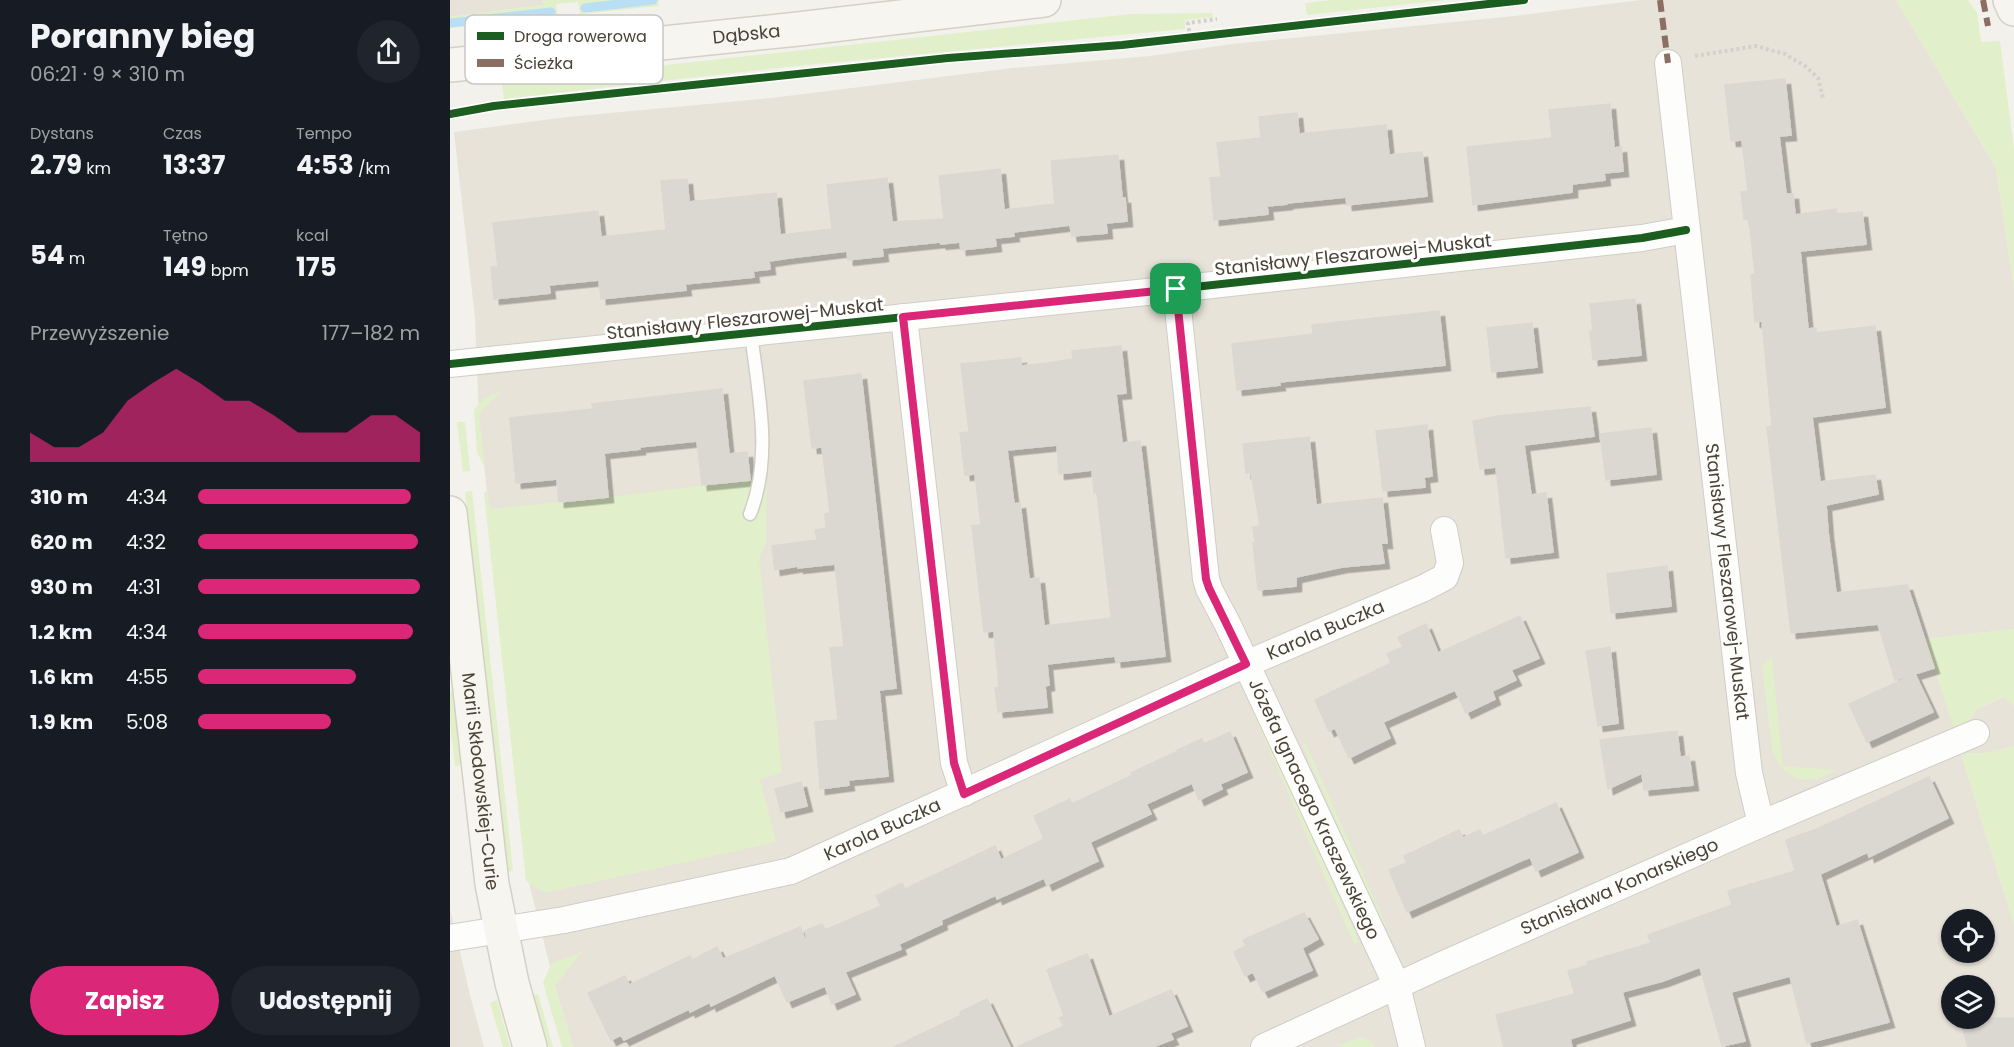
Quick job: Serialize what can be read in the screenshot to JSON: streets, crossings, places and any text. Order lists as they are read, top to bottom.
{
  "streets": {
    "street": [
      "Dąbska",
      "Stanisławy Fleszarowej-Muskat",
      "Karola Buczka",
      "Marii Skłodowskiej-Curie",
      "Józefa Ignacego Kraszewskiego",
      "Stanisława Konarskiego"
    ]
  },
  "crossings": [
    ["Stanisławy Fleszarowej-Muskat", "Józefa Ignacego Kraszewskiego"],
    ["Stanisławy Fleszarowej-Muskat", "Stanisława Konarskiego"],
    ["Karola Buczka", "Marii Skłodowskiej-Curie"],
    ["Karola Buczka", "Józefa Ignacego Kraszewskiego"],
    ["Józefa Ignacego Kraszewskiego", "Stanisława Konarskiego"]
  ],
  "legend": ["Droga rowerowa", "Ścieżka"],
  "page": {
    "heading": ["Poranny bieg", "06:21 · 9 × 310 m"],
    "stats": [
      ["Dystans", "2.79 km"],
      ["Czas", "13:37"],
      ["Tempo", "4:53 /km"],
      ["54 m"],
      ["Tętno", "149 bpm"],
      ["kcal", "175"]
    ],
    "chart": ["Przewyższenie", "177–182 m"],
    "list": [
      {
        "name": "310 m",
        "note": "4:34"
      },
      {
        "name": "620 m",
        "note": "4:32"
      },
      {
        "name": "930 m",
        "note": "4:31"
      },
      {
        "name": "1.2 km",
        "note": "4:34"
      },
      {
        "name": "1.6 km",
        "note": "4:55"
      },
      {
        "name": "1.9 km",
        "note": "5:08"
      }
    ],
    "buttons": ["Zapisz", "Udostępnij"]
  }
}
